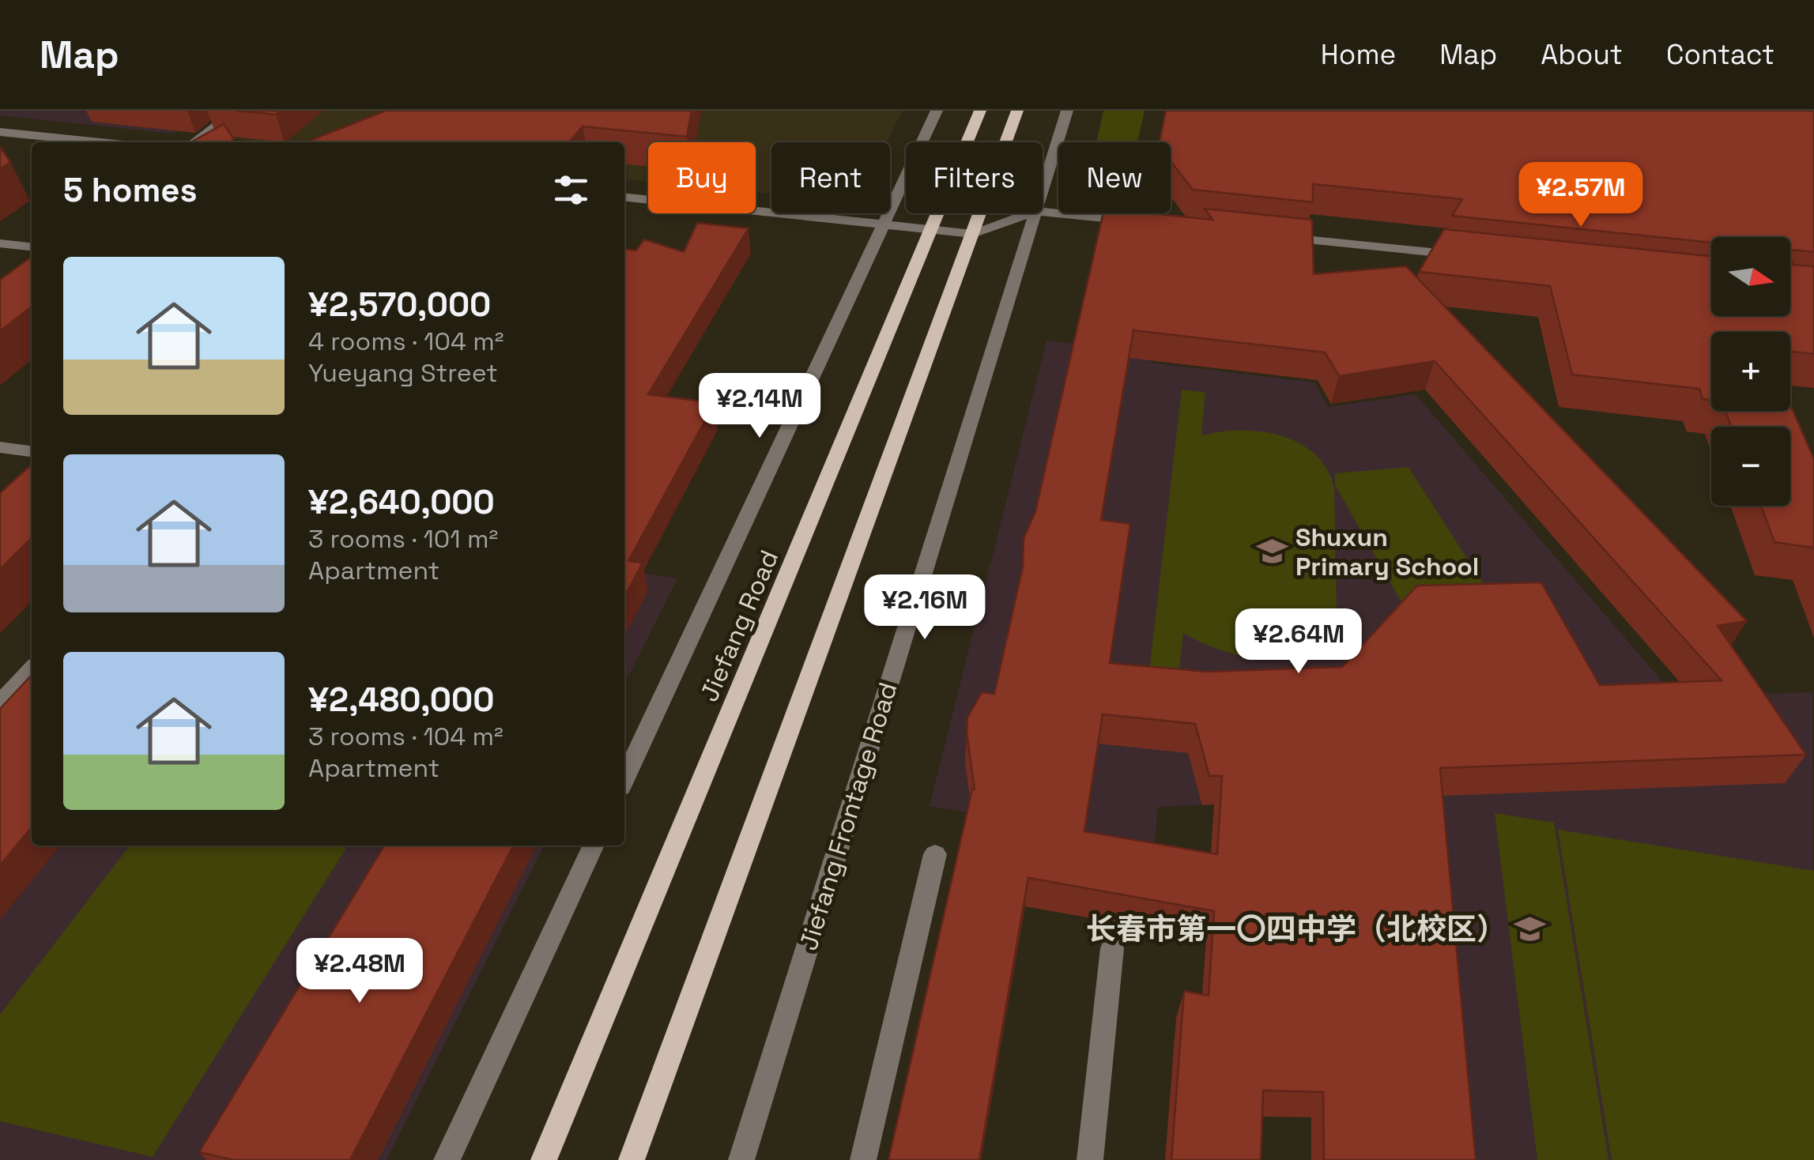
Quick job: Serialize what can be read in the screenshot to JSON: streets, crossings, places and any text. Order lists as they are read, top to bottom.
{
  "streets": {
    "main road": ["Jiefang Road"],
    "street": ["Jiefang Frontage Road"]
  },
  "places": {
    "school or university": ["Shuxun Primary School", "长春市第一〇四中学（北校区）"]
  },
  "north": "right",
  "page": {
    "header": "Map",
    "nav": [
      "Home",
      "Map",
      "About",
      "Contact"
    ],
    "chip": [
      "Buy",
      "Rent",
      "Filters",
      "New"
    ],
    "heading": "5 homes",
    "price": [
      "¥2.57M",
      "¥2.14M",
      "¥2.16M",
      "¥2.64M",
      "¥2.48M"
    ],
    "map_buttons": ["+", "−"],
    "list": [
      {
        "name": "¥2,570,000",
        "note": "4 rooms · 104 m² · Yueyang Street"
      },
      {
        "name": "¥2,640,000",
        "note": "3 rooms · 101 m² · Apartment"
      },
      {
        "name": "¥2,480,000",
        "note": "3 rooms · 104 m² · Apartment"
      }
    ]
  }
}
